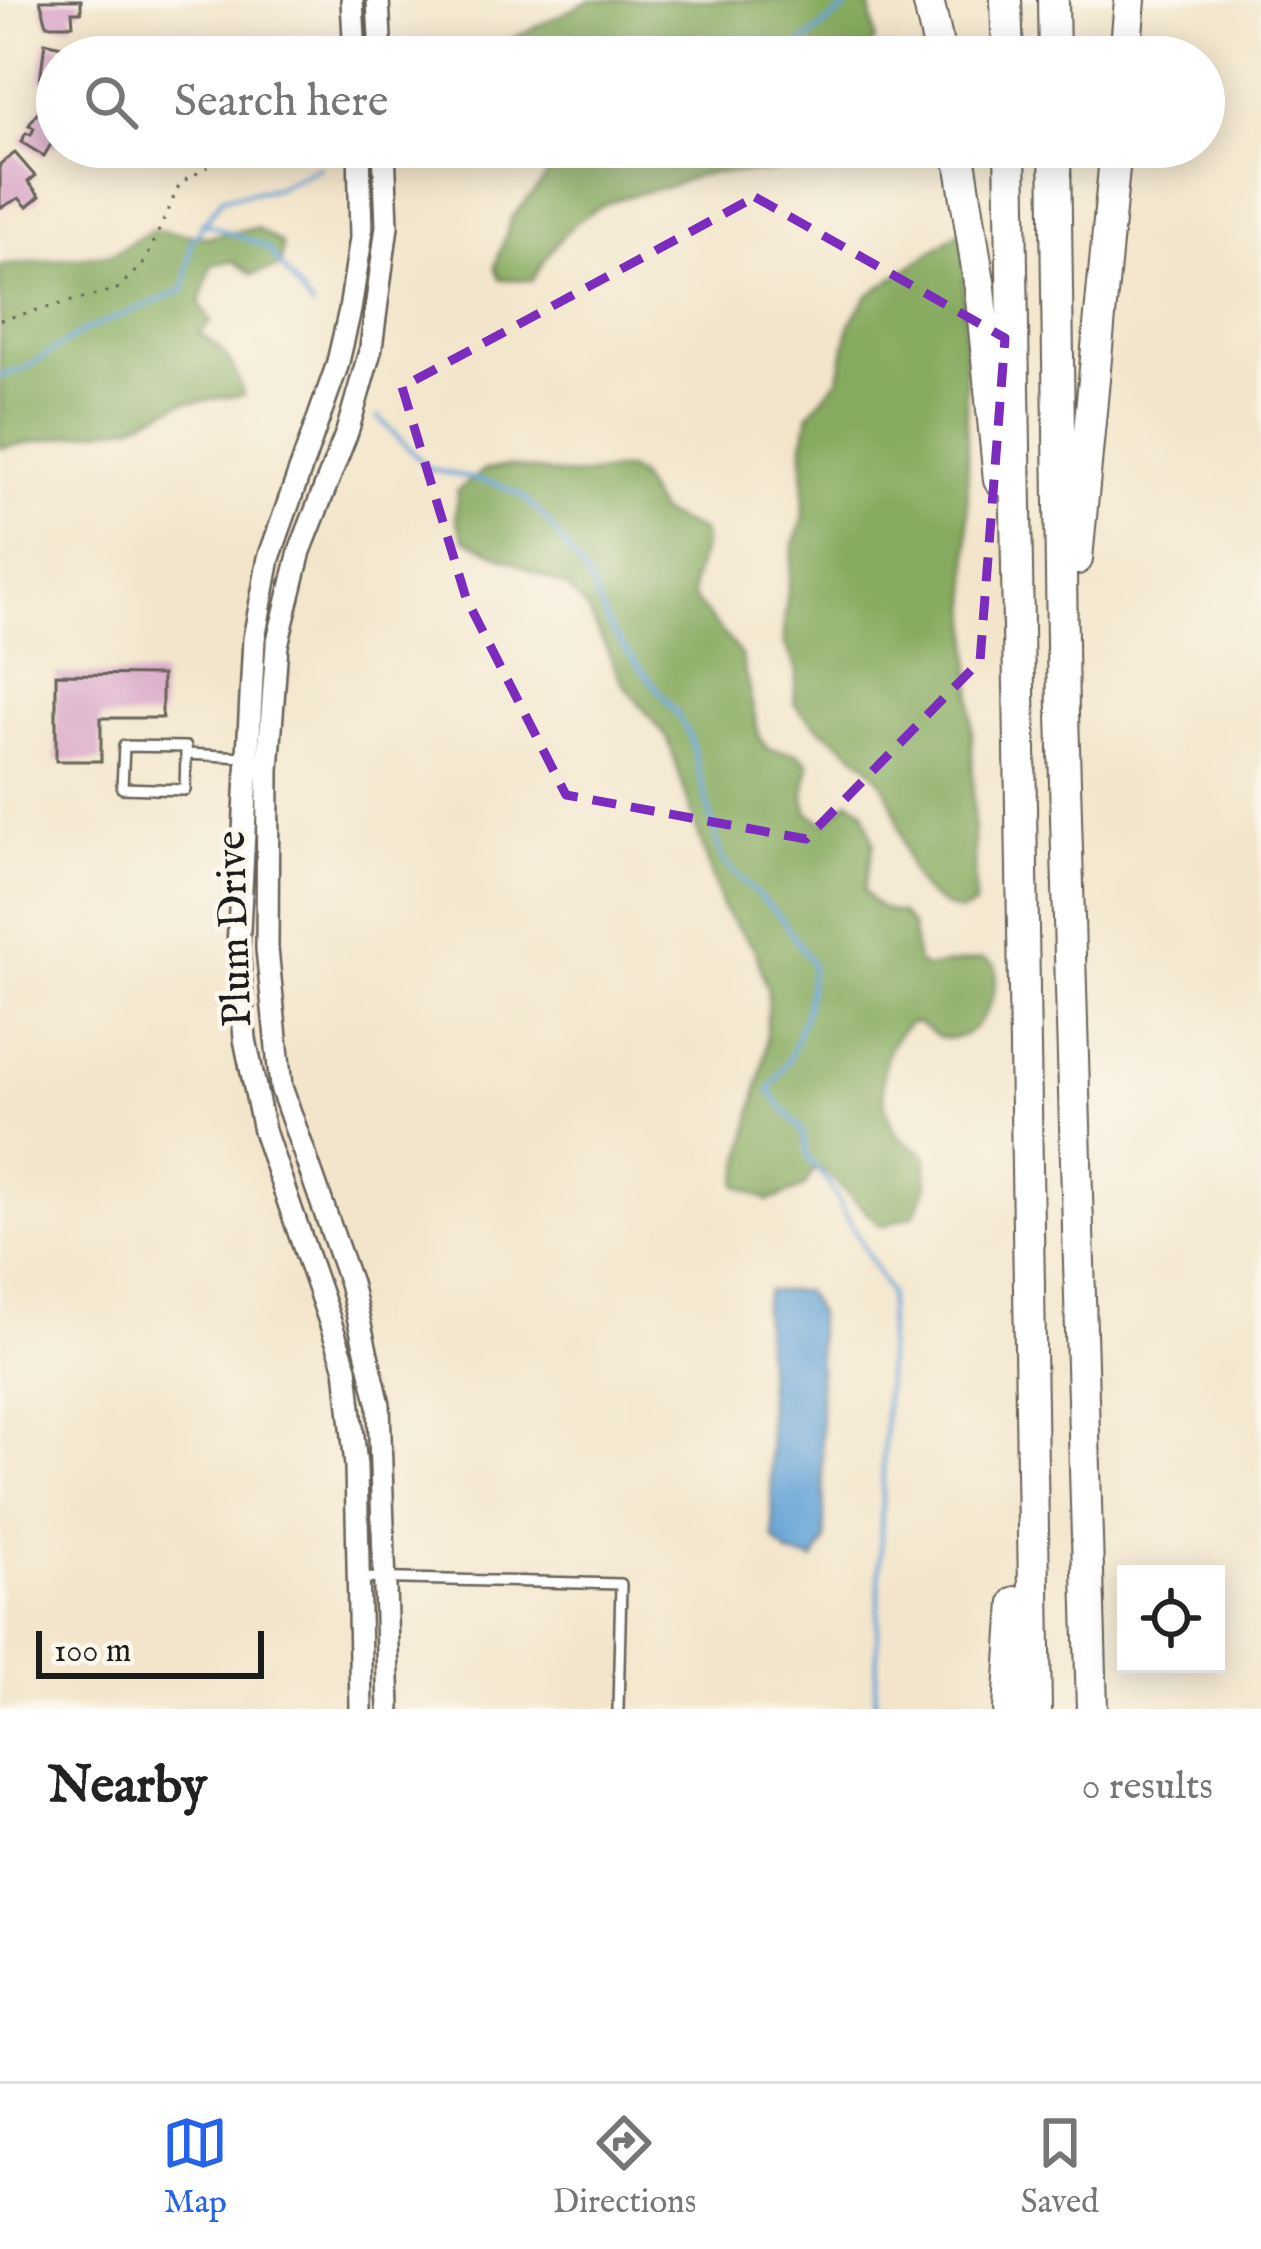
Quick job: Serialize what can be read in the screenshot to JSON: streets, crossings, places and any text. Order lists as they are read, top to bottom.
{
  "streets": {
    "street": ["Plum Drive"]
  },
  "scale_bar": "100 m",
  "page": {
    "search": "Search here",
    "scale": "100 m",
    "heading": ["Nearby", "0 results"],
    "nav": ["Map", "Directions", "Saved"]
  }
}
